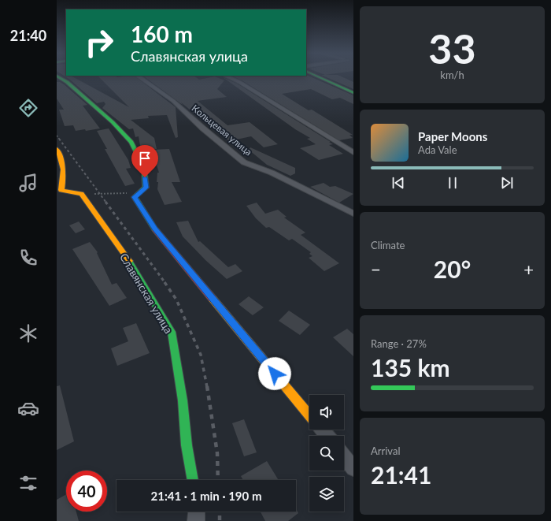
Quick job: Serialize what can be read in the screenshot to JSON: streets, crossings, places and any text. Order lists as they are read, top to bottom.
{
  "streets": {
    "street": ["Кольцевая улица", "Славянская улица"]
  },
  "page": {
    "tabs": "21:40",
    "tile": [
      ["33", "km/h"],
      "Climate",
      ["Range · 27%", "135 km"],
      ["Arrival", "21:41"]
    ],
    "turn": ["160 m", "Славянская улица"],
    "song": ["Paper Moons", "Ada Vale"],
    "heat": ["−", "20°", "+"],
    "limit": "40",
    "trip": "21:41 · 1 min · 190 m"
  }
}
